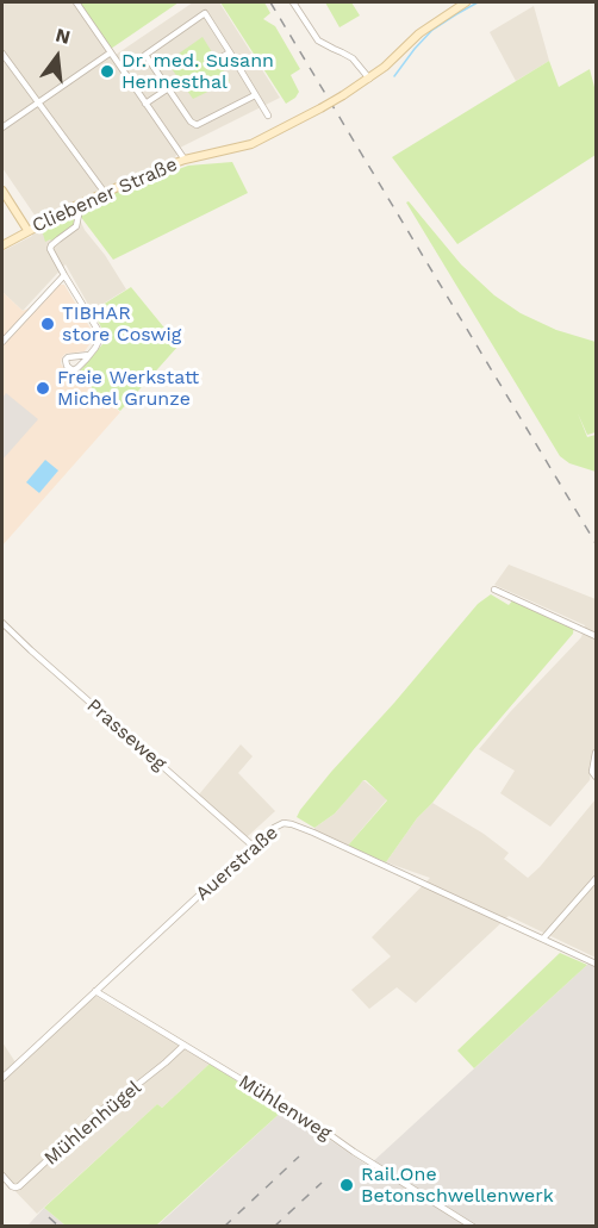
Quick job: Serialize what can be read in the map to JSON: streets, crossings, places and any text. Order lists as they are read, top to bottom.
{
  "streets": {
    "street": [
      "Cliebener Straße",
      "Prasseweg",
      "Auerstraße",
      "Mühlenweg",
      "Mühlenhügel"
    ]
  },
  "crossings": [
    ["Prasseweg", "Auerstraße"],
    ["Auerstraße", "Mühlenweg"],
    ["Mühlenweg", "Mühlenhügel"]
  ],
  "places": [
    "Dr. med. Susann Hennesthal",
    "TIBHAR store Coswig",
    "Freie Werkstatt Michel Grunze",
    "Rail.One Betonschwellenwerk"
  ],
  "north": "top"
}
